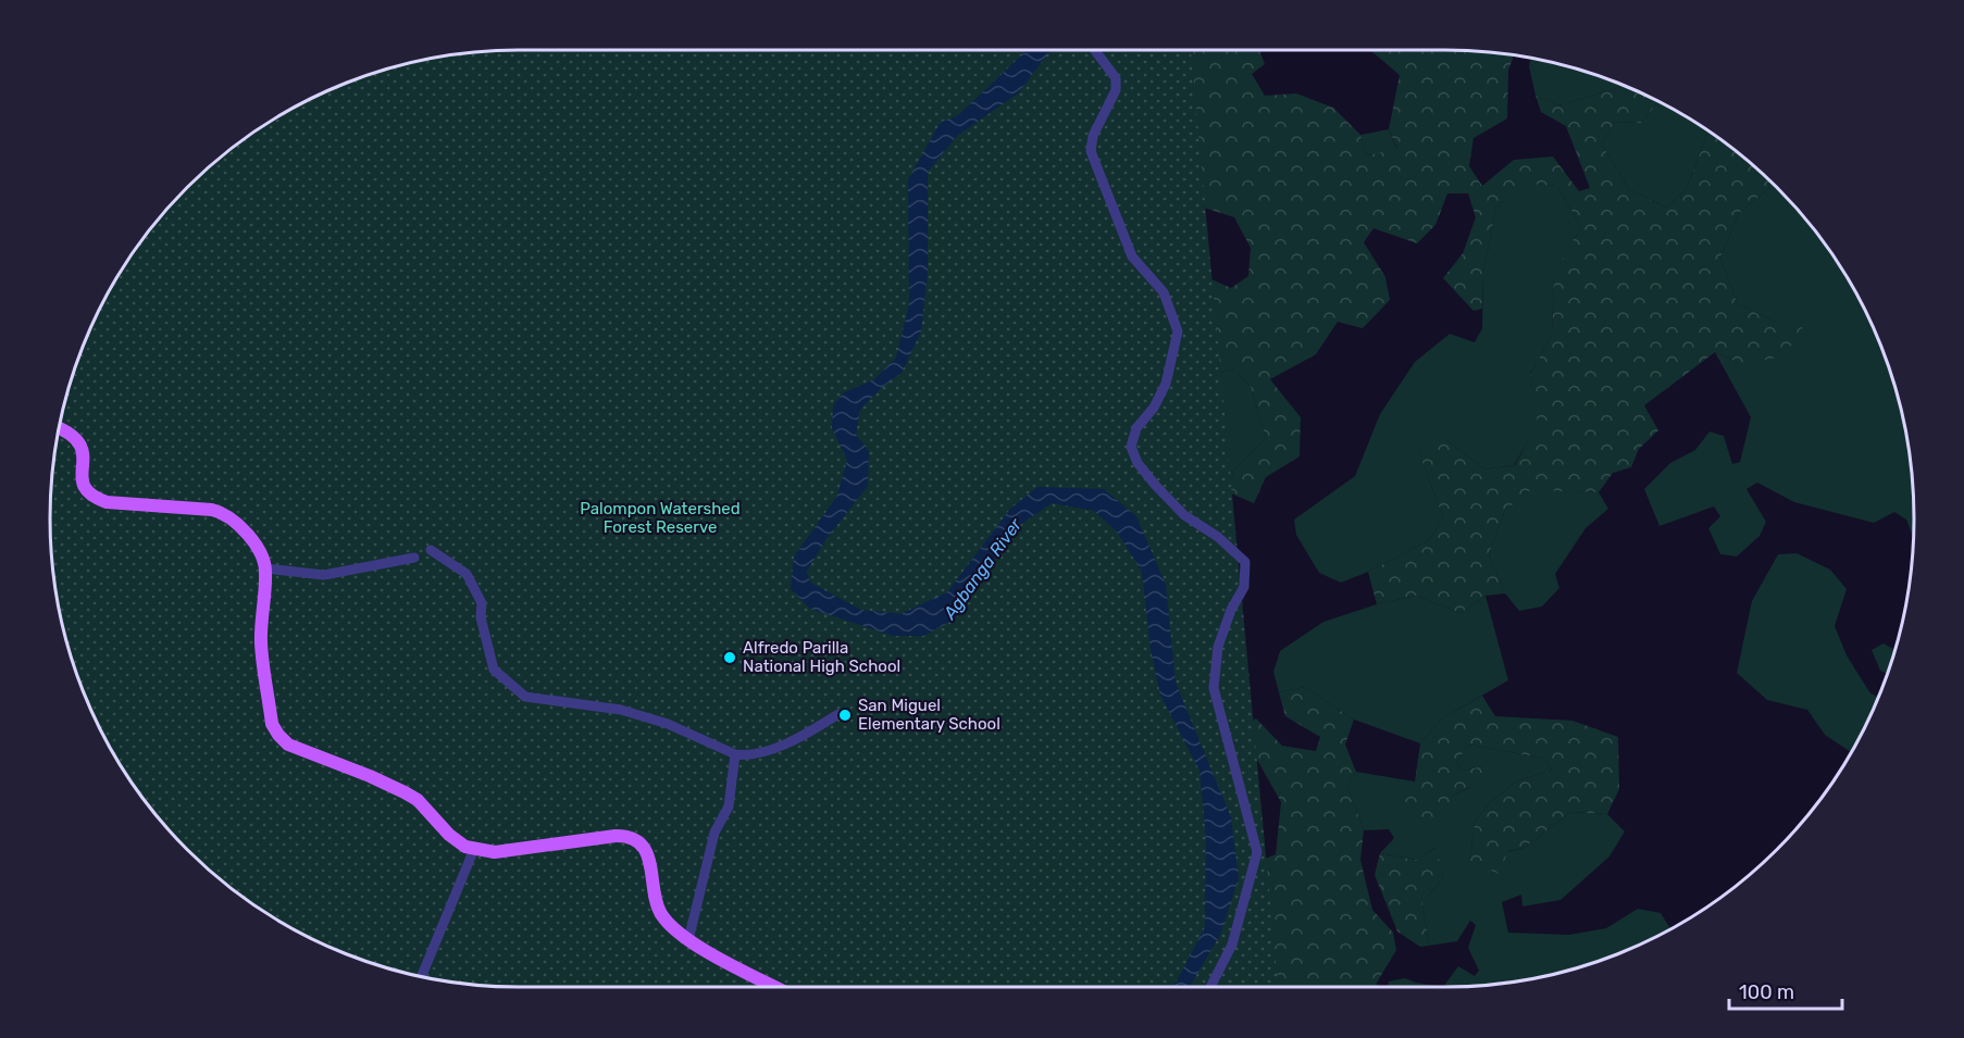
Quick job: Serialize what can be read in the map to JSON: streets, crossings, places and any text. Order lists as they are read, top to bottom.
{
  "water": ["Agbanga River"],
  "parks": ["Palompon Watershed Forest Reserve"],
  "places": ["Alfredo Parilla National High School", "San Miguel Elementary School"],
  "scale_bar": "100 m"
}
